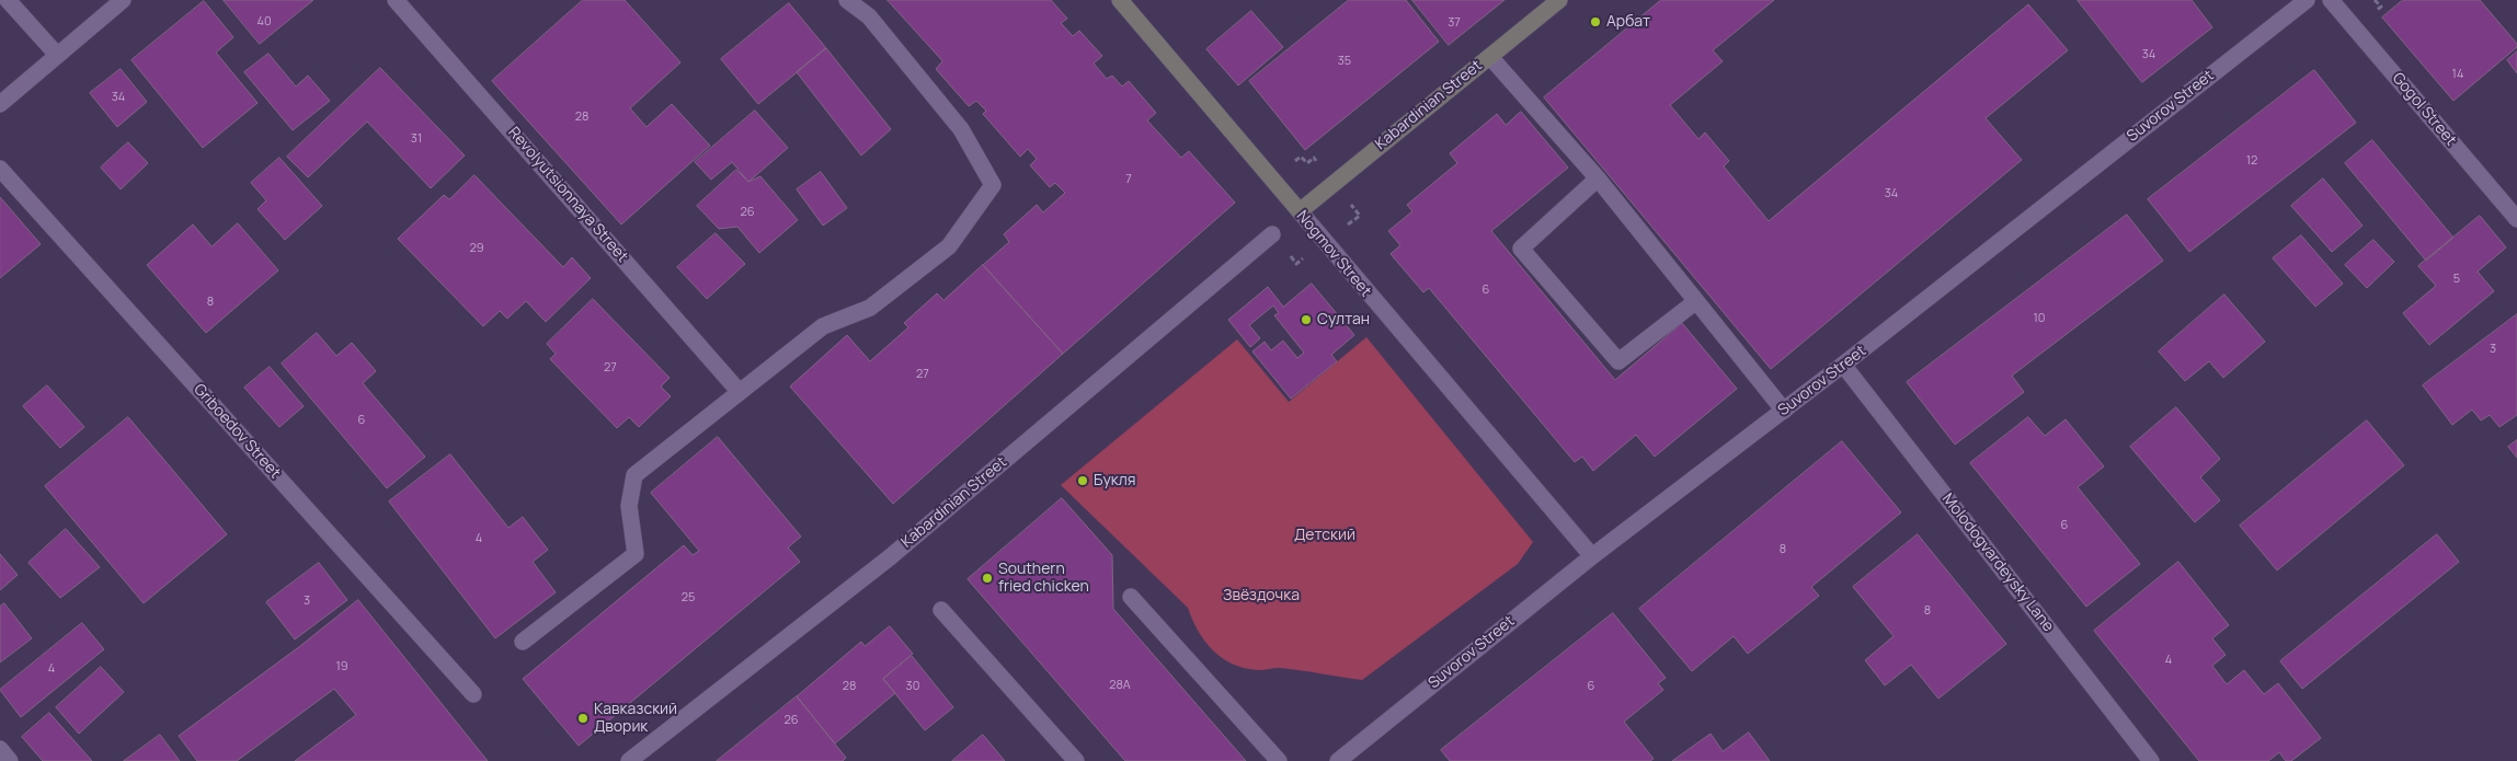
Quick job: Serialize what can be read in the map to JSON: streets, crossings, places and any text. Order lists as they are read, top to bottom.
{
  "streets": {
    "street": [
      "Kabardinian Street",
      "Suvorov Street",
      "Gogol Street",
      "Revolyutsionnaya Street",
      "Nogmov Street",
      "Griboedov Street",
      "Molodogvardeysky Lane"
    ]
  },
  "crossings": [
    ["Kabardinian Street", "Nogmov Street"],
    ["Suvorov Street", "Nogmov Street"],
    ["Suvorov Street", "Molodogvardeysky Lane"]
  ],
  "parks": ["Детский", "Звёздочка"],
  "places": [
    "Арбат",
    "Султан",
    "Букля",
    "Southern fried chicken",
    "Кавказский Дворик"
  ],
  "house_numbers": [
    "40",
    "37",
    "34",
    "35",
    "14",
    "34",
    "28",
    "31",
    "12",
    "7",
    "34",
    "26",
    "29",
    "5",
    "6",
    "8",
    "10",
    "3",
    "27",
    "27",
    "6",
    "6",
    "4",
    "8",
    "25",
    "3",
    "8",
    "4",
    "19",
    "4",
    "28А",
    "28",
    "30",
    "6",
    "26"
  ]
}
